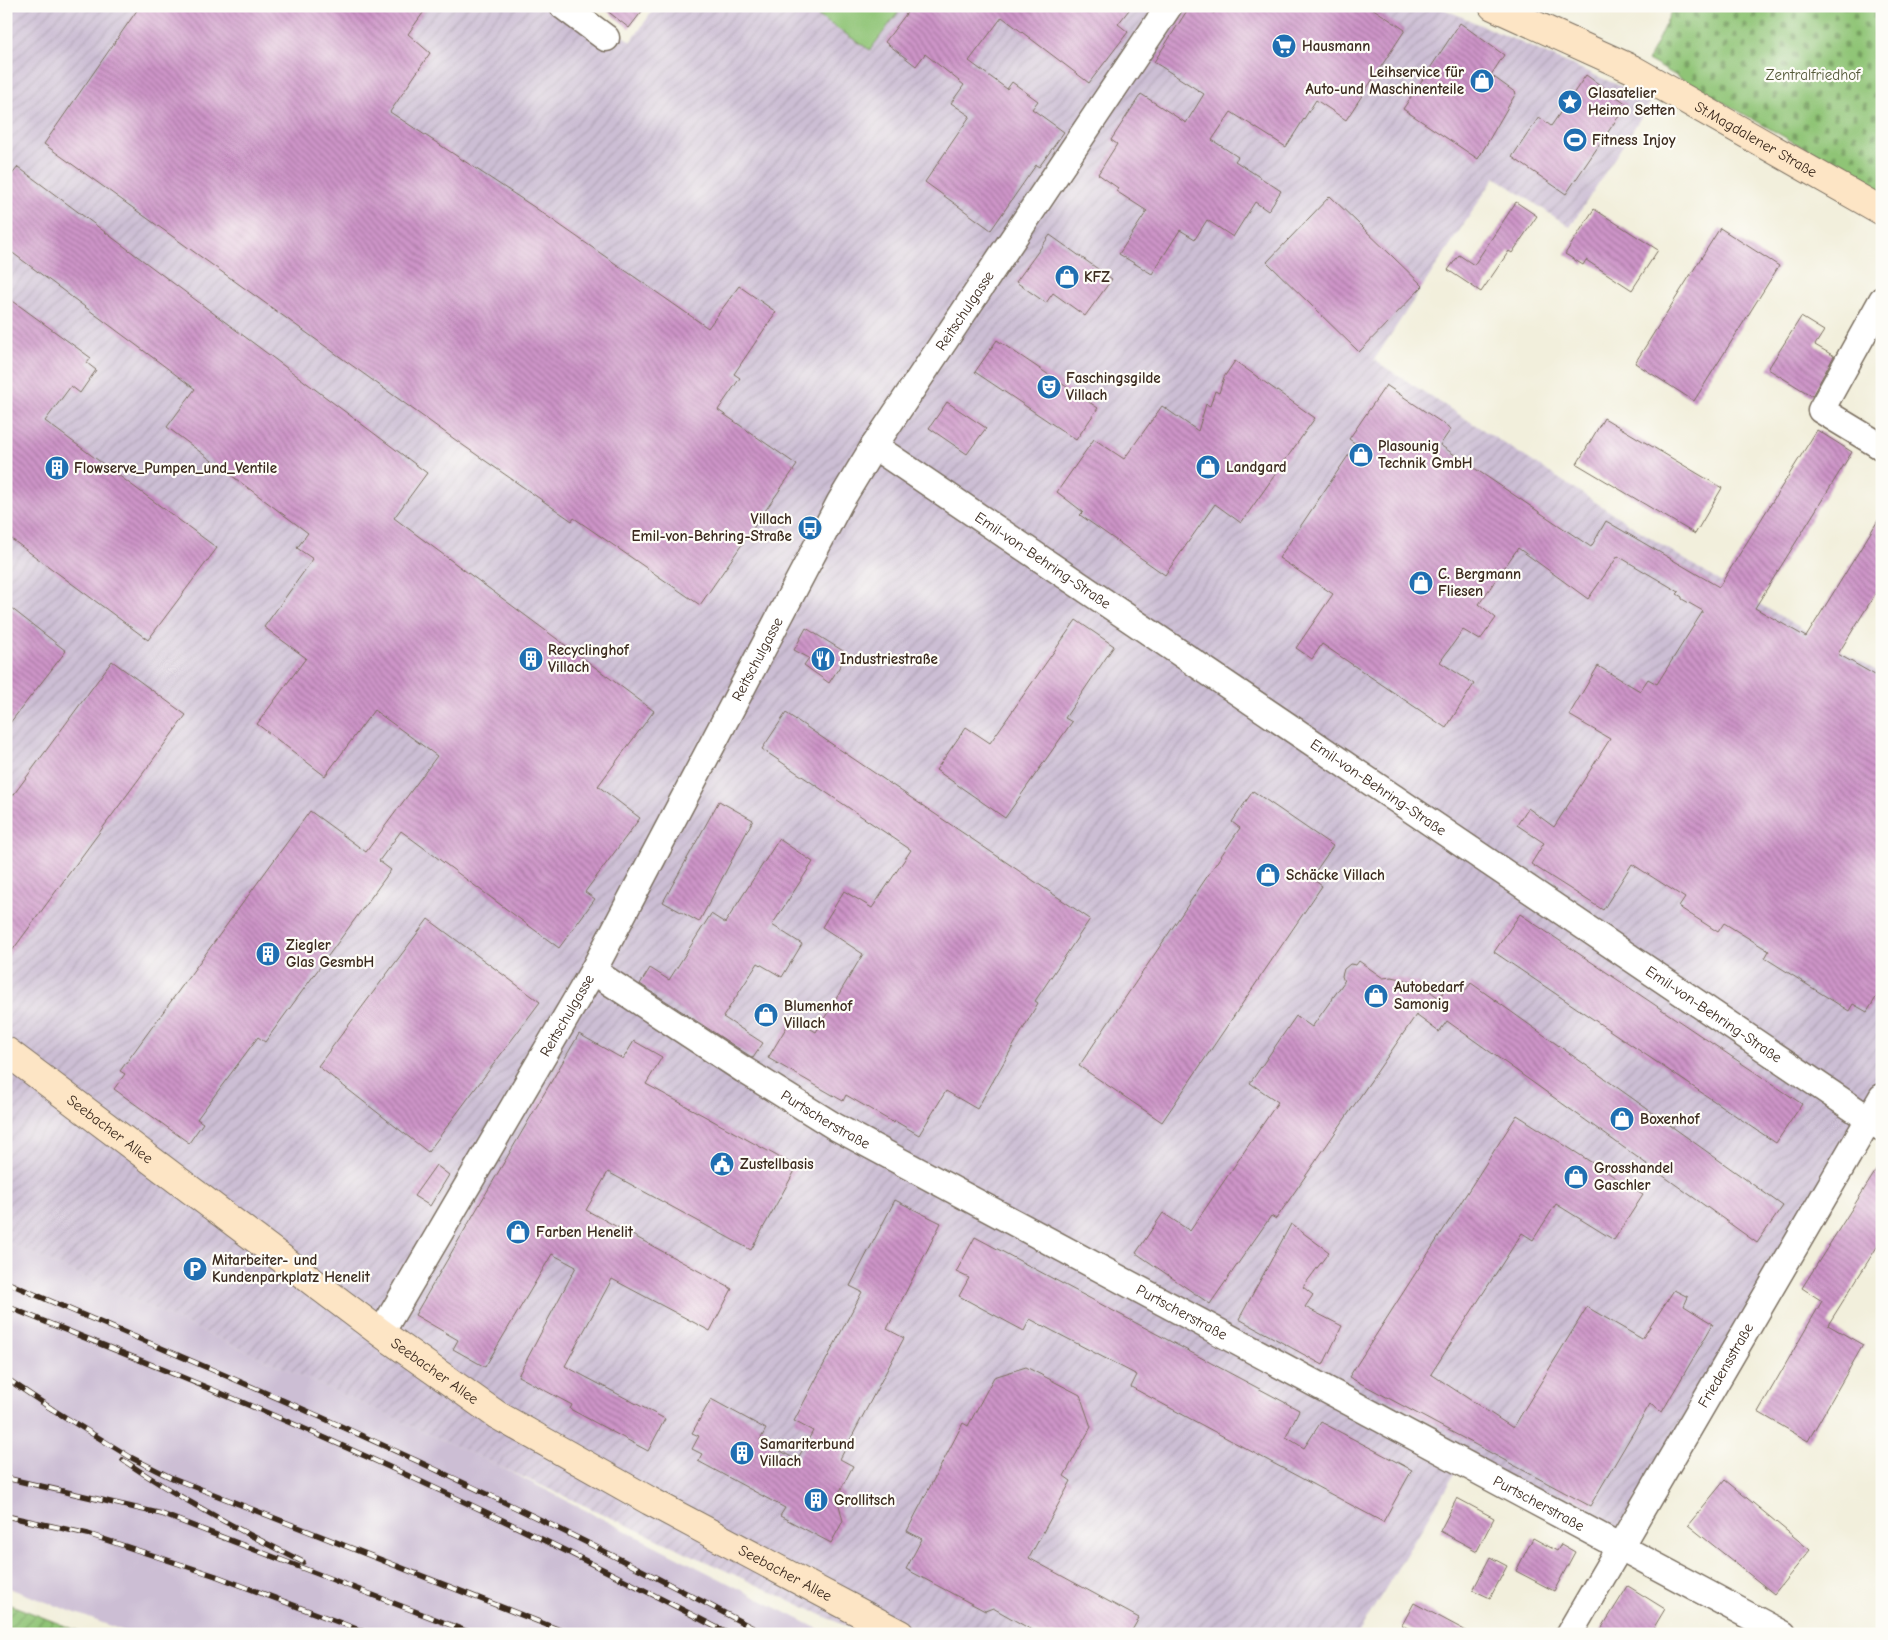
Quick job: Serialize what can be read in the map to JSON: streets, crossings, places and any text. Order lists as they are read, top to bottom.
{
  "streets": {
    "street": [
      "St.Magdalener Straße",
      "Reitschulgasse",
      "Emil-von-Behring-Straße",
      "Purtscherstraße",
      "Seebacher Allee",
      "Friedensstraße"
    ]
  },
  "crossings": [
    ["Reitschulgasse", "Emil-von-Behring-Straße"],
    ["Reitschulgasse", "Purtscherstraße"],
    ["Reitschulgasse", "Seebacher Allee"],
    ["Emil-von-Behring-Straße", "Friedensstraße"],
    ["Purtscherstraße", "Friedensstraße"]
  ],
  "parks": ["Zentralfriedhof"],
  "places": {
    "supermarket": ["Hausmann"],
    "shop": [
      "Leihservice für Auto-und Maschinenteile",
      "KFZ",
      "Plasounig Technik GmbH",
      "Landgard",
      "C. Bergmann Fliesen",
      "Schäcke Villach",
      "Autobedarf Samonig",
      "Blumenhof Villach",
      "Boxenhof",
      "Grosshandel Gaschler",
      "Farben Henelit"
    ],
    "place": ["Glasatelier Heimo Setten"],
    "sports": ["Fitness Injoy"],
    "theatre": ["Faschingsgilde Villach"],
    "building": [
      "Flowserve_Pumpen_und_Ventile",
      "Recyclinghof Villach",
      "Ziegler Glas GesmbH",
      "Samariterbund Villach",
      "Grollitsch"
    ],
    "bus stop": ["Villach Emil-von-Behring-Straße"],
    "restaurant": ["Industriestraße"],
    "public building": ["Zustellbasis"],
    "parking": ["Mitarbeiter- und Kundenparkplatz Henelit"]
  }
}
